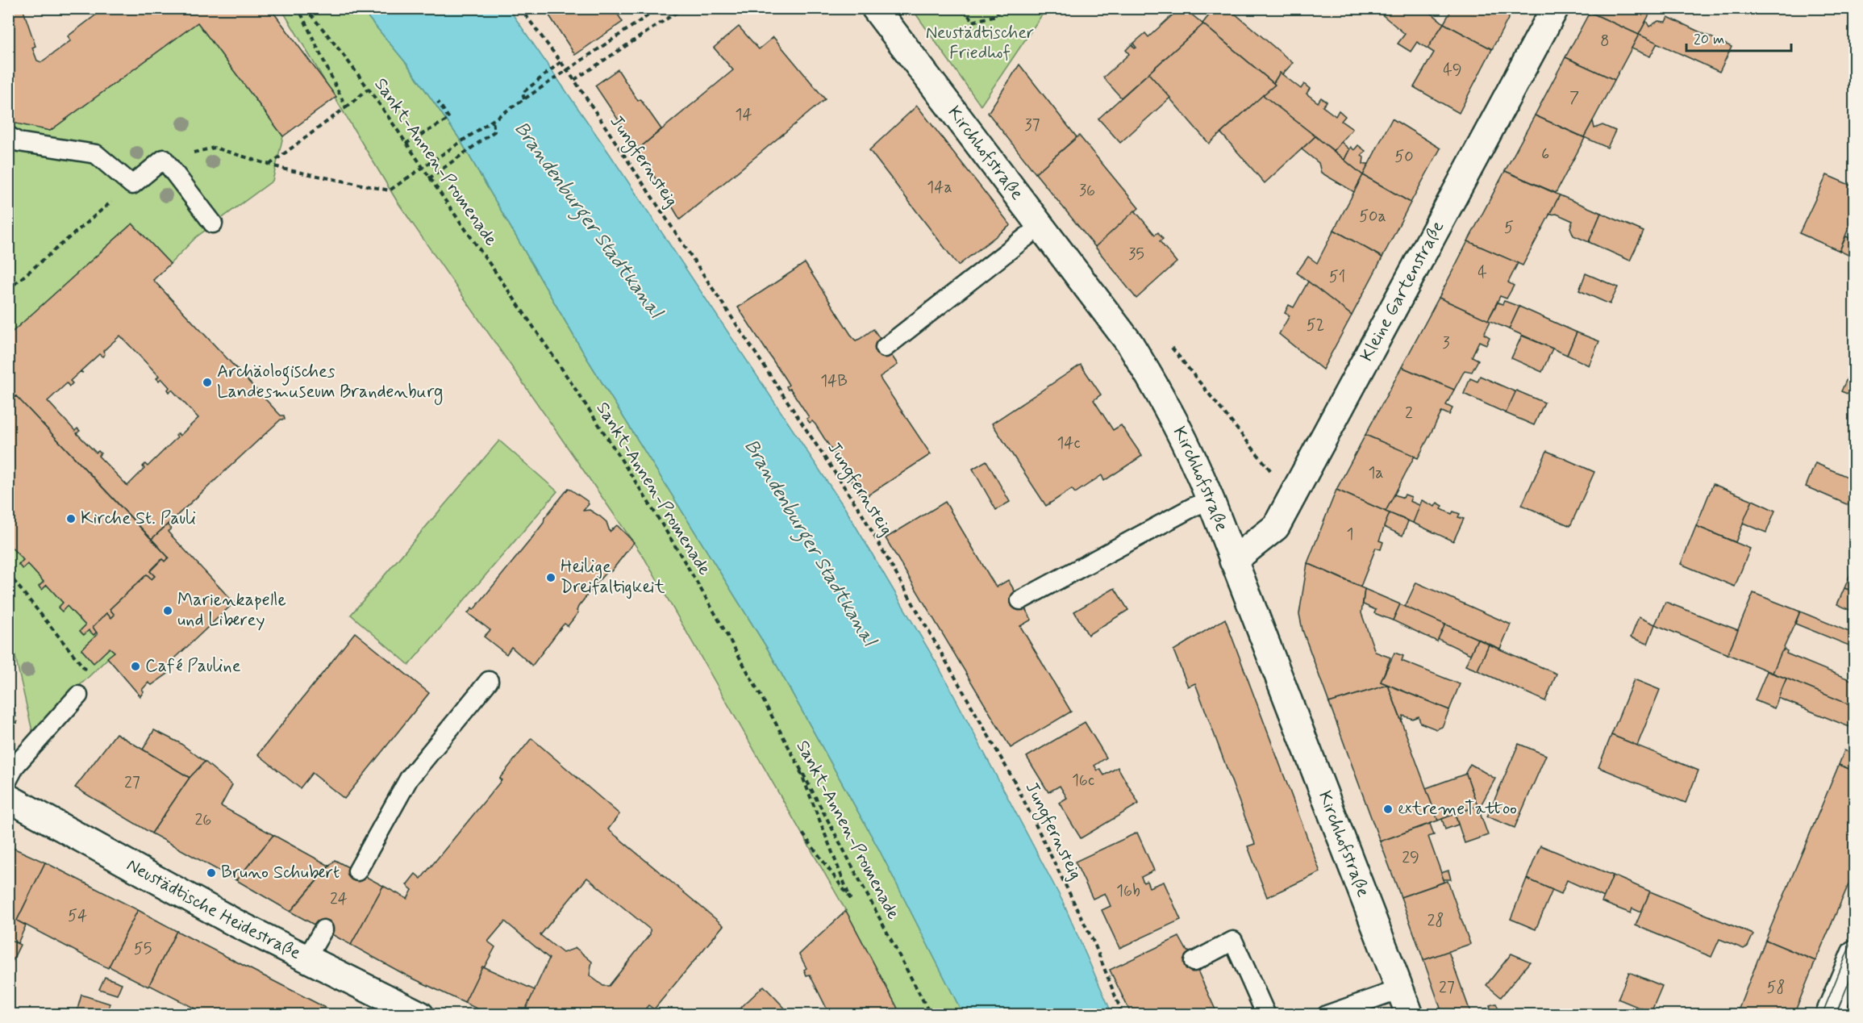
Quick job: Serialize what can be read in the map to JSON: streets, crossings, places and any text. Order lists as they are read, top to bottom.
{
  "streets": {
    "street": ["Kirchhofstraße", "Kleine Gartenstraße", "Neustädtische Heidestraße"],
    "path": ["Jungfernsteig", "Sankt-Annen-Promenade"]
  },
  "crossings": [
    ["Kirchhofstraße", "Kleine Gartenstraße"]
  ],
  "water": ["Brandenburger Stadtkanal"],
  "parks": ["Neustädtischer Friedhof"],
  "places": [
    "Archäologisches Landesmuseum Brandenburg",
    "Kirche St. Pauli",
    "Heilige Dreifaltigkeit",
    "Marienkapelle und Liberey",
    "Café Pauline",
    "extremeTattoo",
    "Bruno Schubert"
  ],
  "house_numbers": [
    "8",
    "49",
    "7",
    "14",
    "37",
    "6",
    "50",
    "14a",
    "36",
    "50a",
    "5",
    "35",
    "4",
    "51",
    "52",
    "3",
    "14B",
    "2",
    "14c",
    "1a",
    "1",
    "16c",
    "27",
    "26",
    "29",
    "16b",
    "24",
    "54",
    "28",
    "55",
    "27",
    "58"
  ],
  "scale_bar": "20 m"
}
